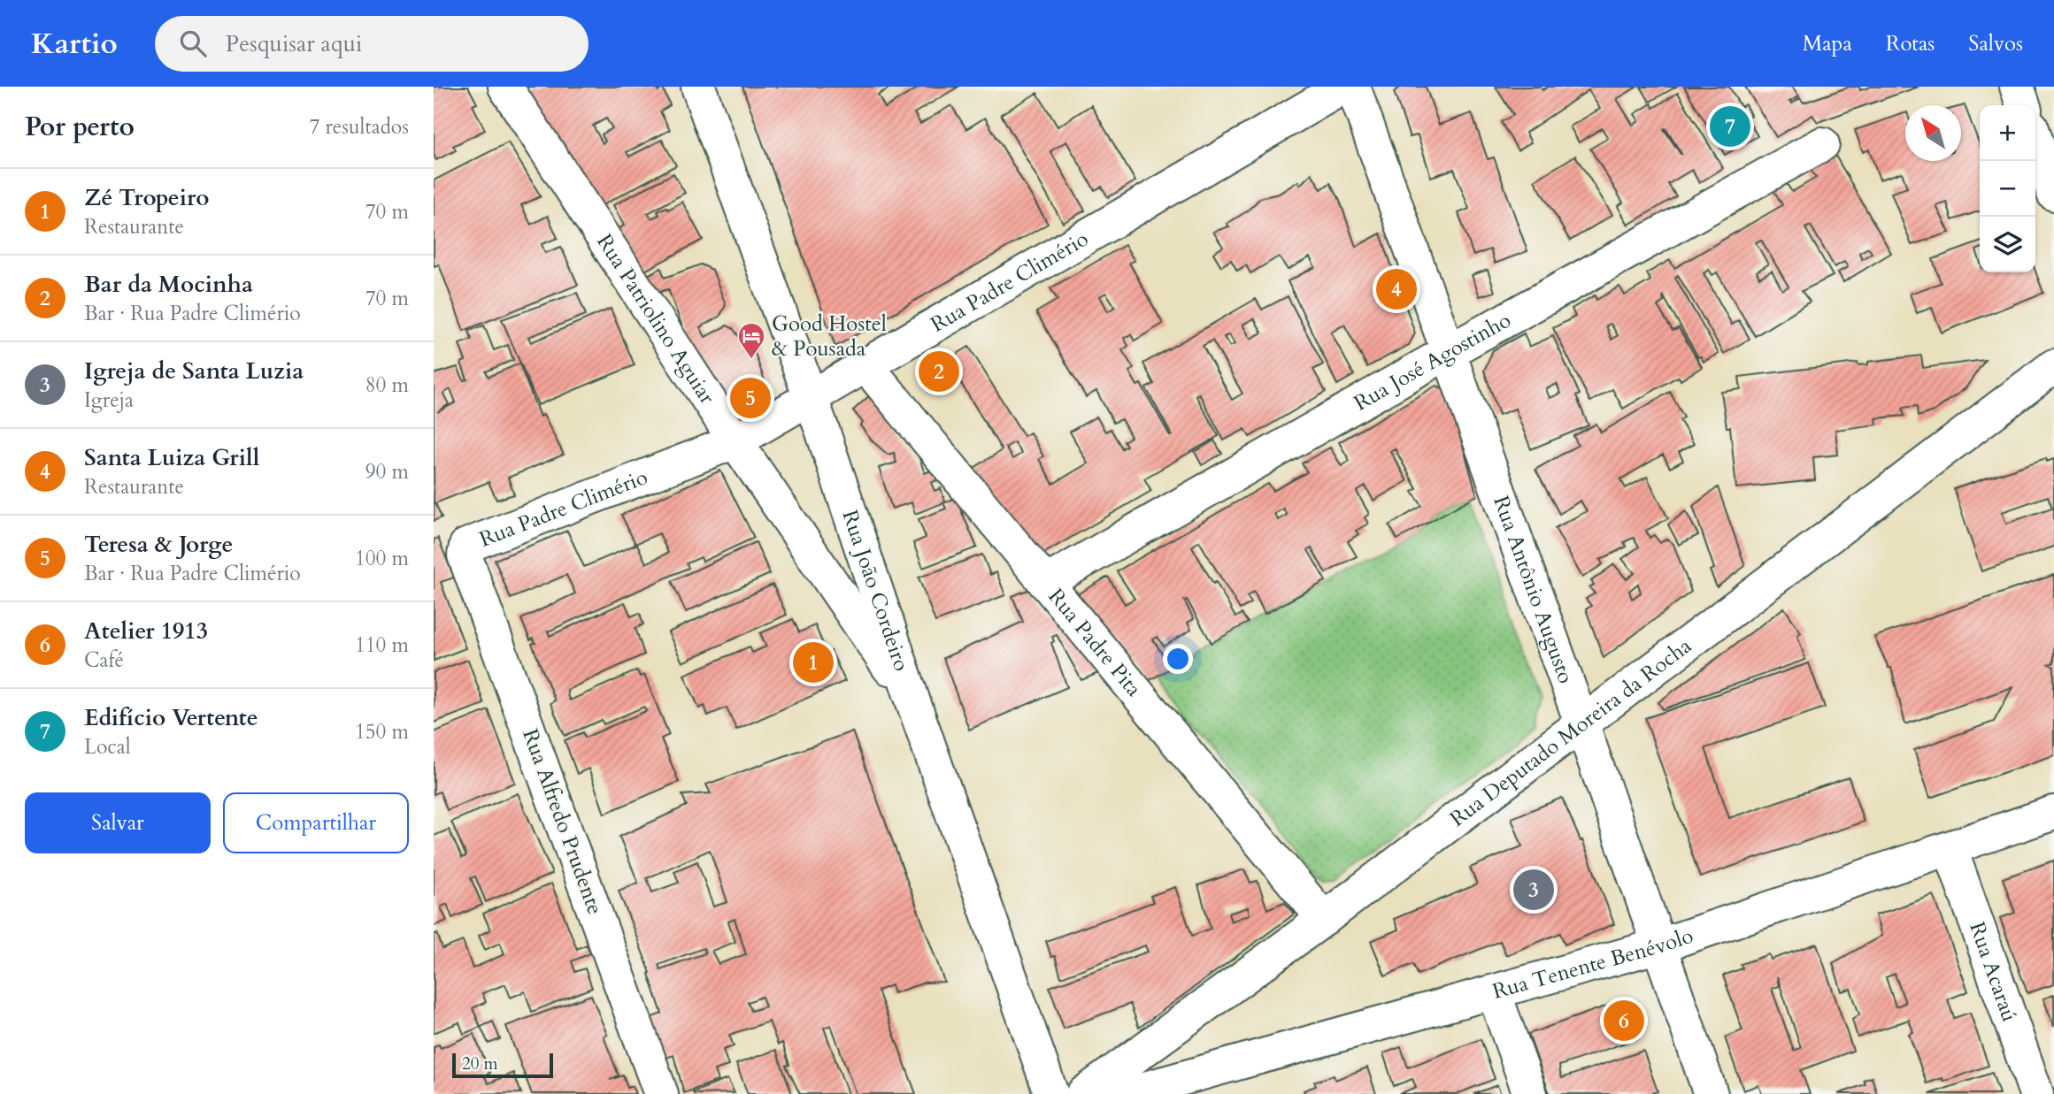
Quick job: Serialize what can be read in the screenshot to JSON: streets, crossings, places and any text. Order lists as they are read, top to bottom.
{
  "streets": {
    "street": [
      "Rua Padre Climério",
      "Rua Patriolino Aguiar",
      "Rua José Agostinho",
      "Rua João Cordeiro",
      "Rua Antônio Augusto",
      "Rua Padre Pita",
      "Rua Deputado Moreira da Rocha",
      "Rua Alfredo Prudente",
      "Rua Tenente Benévolo",
      "Rua Acaraú"
    ]
  },
  "crossings": [
    ["Rua Padre Climério", "Rua Patriolino Aguiar"],
    ["Rua Padre Climério", "Rua João Cordeiro"],
    ["Rua Padre Climério", "Rua Padre Pita"],
    ["Rua Padre Climério", "Rua Alfredo Prudente"],
    ["Rua Patriolino Aguiar", "Rua João Cordeiro"],
    ["Rua José Agostinho", "Rua Antônio Augusto"],
    ["Rua José Agostinho", "Rua Padre Pita"],
    ["Rua Antônio Augusto", "Rua Deputado Moreira da Rocha"],
    ["Rua Antônio Augusto", "Rua Tenente Benévolo"],
    ["Rua Padre Pita", "Rua Deputado Moreira da Rocha"],
    ["Rua Tenente Benévolo", "Rua Acaraú"]
  ],
  "places": {
    "hotel": ["Good Hostel & Pousada"]
  },
  "scale_bar": "20 m",
  "north": "top left",
  "page": {
    "header": "Kartio",
    "search": "Pesquisar aqui",
    "nav": ["Mapa", "Rotas", "Salvos"],
    "heading": ["Por perto", "7 resultados"],
    "pins": [
      "7",
      "4",
      "2",
      "5",
      "1",
      "3",
      "6"
    ],
    "map_buttons": ["+", "−"],
    "list": [
      {
        "mark": "1",
        "name": "Zé Tropeiro",
        "note": "Restaurante",
        "value": "70 m"
      },
      {
        "mark": "2",
        "name": "Bar da Mocinha",
        "note": "Bar · Rua Padre Climério",
        "value": "70 m"
      },
      {
        "mark": "3",
        "name": "Igreja de Santa Luzia",
        "note": "Igreja",
        "value": "80 m"
      },
      {
        "mark": "4",
        "name": "Santa Luiza Grill",
        "note": "Restaurante",
        "value": "90 m"
      },
      {
        "mark": "5",
        "name": "Teresa & Jorge",
        "note": "Bar · Rua Padre Climério",
        "value": "100 m"
      },
      {
        "mark": "6",
        "name": "Atelier 1913",
        "note": "Café",
        "value": "110 m"
      },
      {
        "mark": "7",
        "name": "Edifício Vertente",
        "note": "Local",
        "value": "150 m"
      }
    ],
    "buttons": ["Salvar", "Compartilhar"],
    "scale": "20 m"
  }
}
